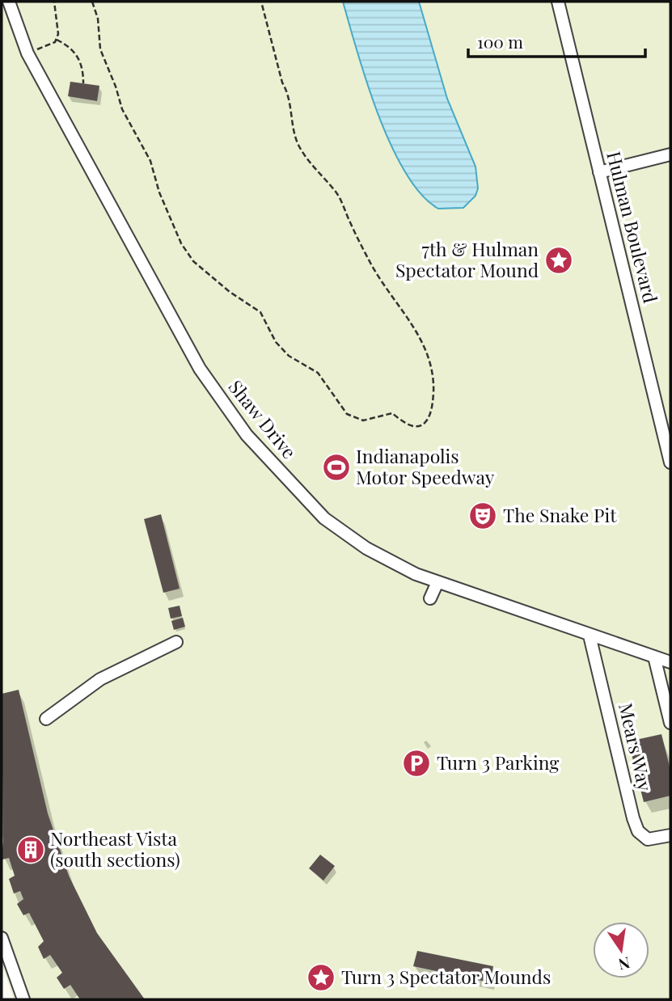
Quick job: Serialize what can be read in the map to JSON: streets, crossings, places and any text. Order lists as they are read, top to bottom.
{
  "streets": {
    "street": ["Hulman Boulevard", "Shaw Drive", "Mears Way"]
  },
  "crossings": [
    ["Shaw Drive", "Mears Way"]
  ],
  "places": {
    "place": ["7th & Hulman Spectator Mound", "Turn 3 Spectator Mounds"],
    "sports": ["Indianapolis Motor Speedway"],
    "theatre": ["The Snake Pit"],
    "parking": ["Turn 3 Parking"],
    "building": ["Northeast Vista (south sections)"]
  },
  "scale_bar": "100 m",
  "north": "bottom"
}
